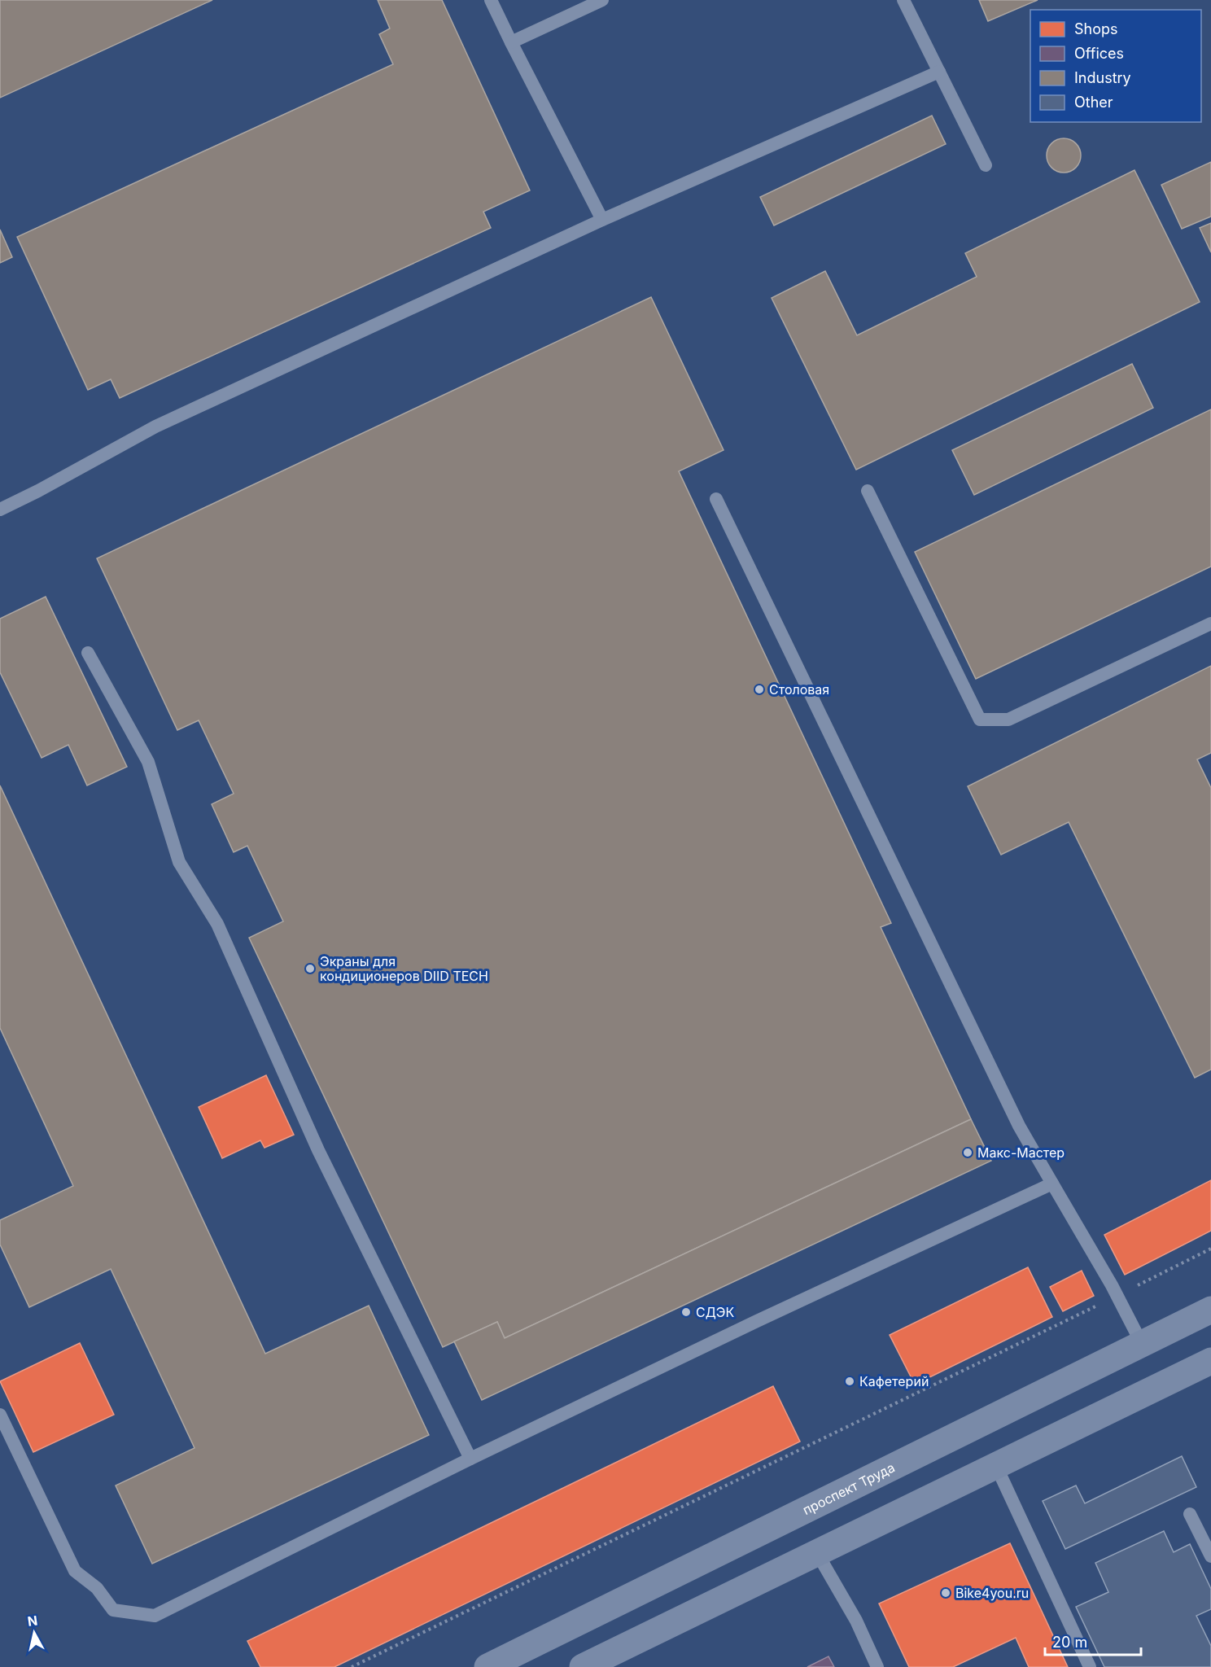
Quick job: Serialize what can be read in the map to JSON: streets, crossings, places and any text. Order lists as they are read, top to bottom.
{
  "streets": {
    "main road": ["проспект Труда"]
  },
  "places": [
    "Столовая",
    "Экраны для кондиционеров DIID TECH",
    "Макс-Мастер",
    "СДЭК",
    "Кафетерий",
    "Bike4you.ru"
  ],
  "legend": [
    "Shops",
    "Offices",
    "Industry",
    "Other"
  ],
  "scale_bar": "20 m",
  "north": "top"
}
